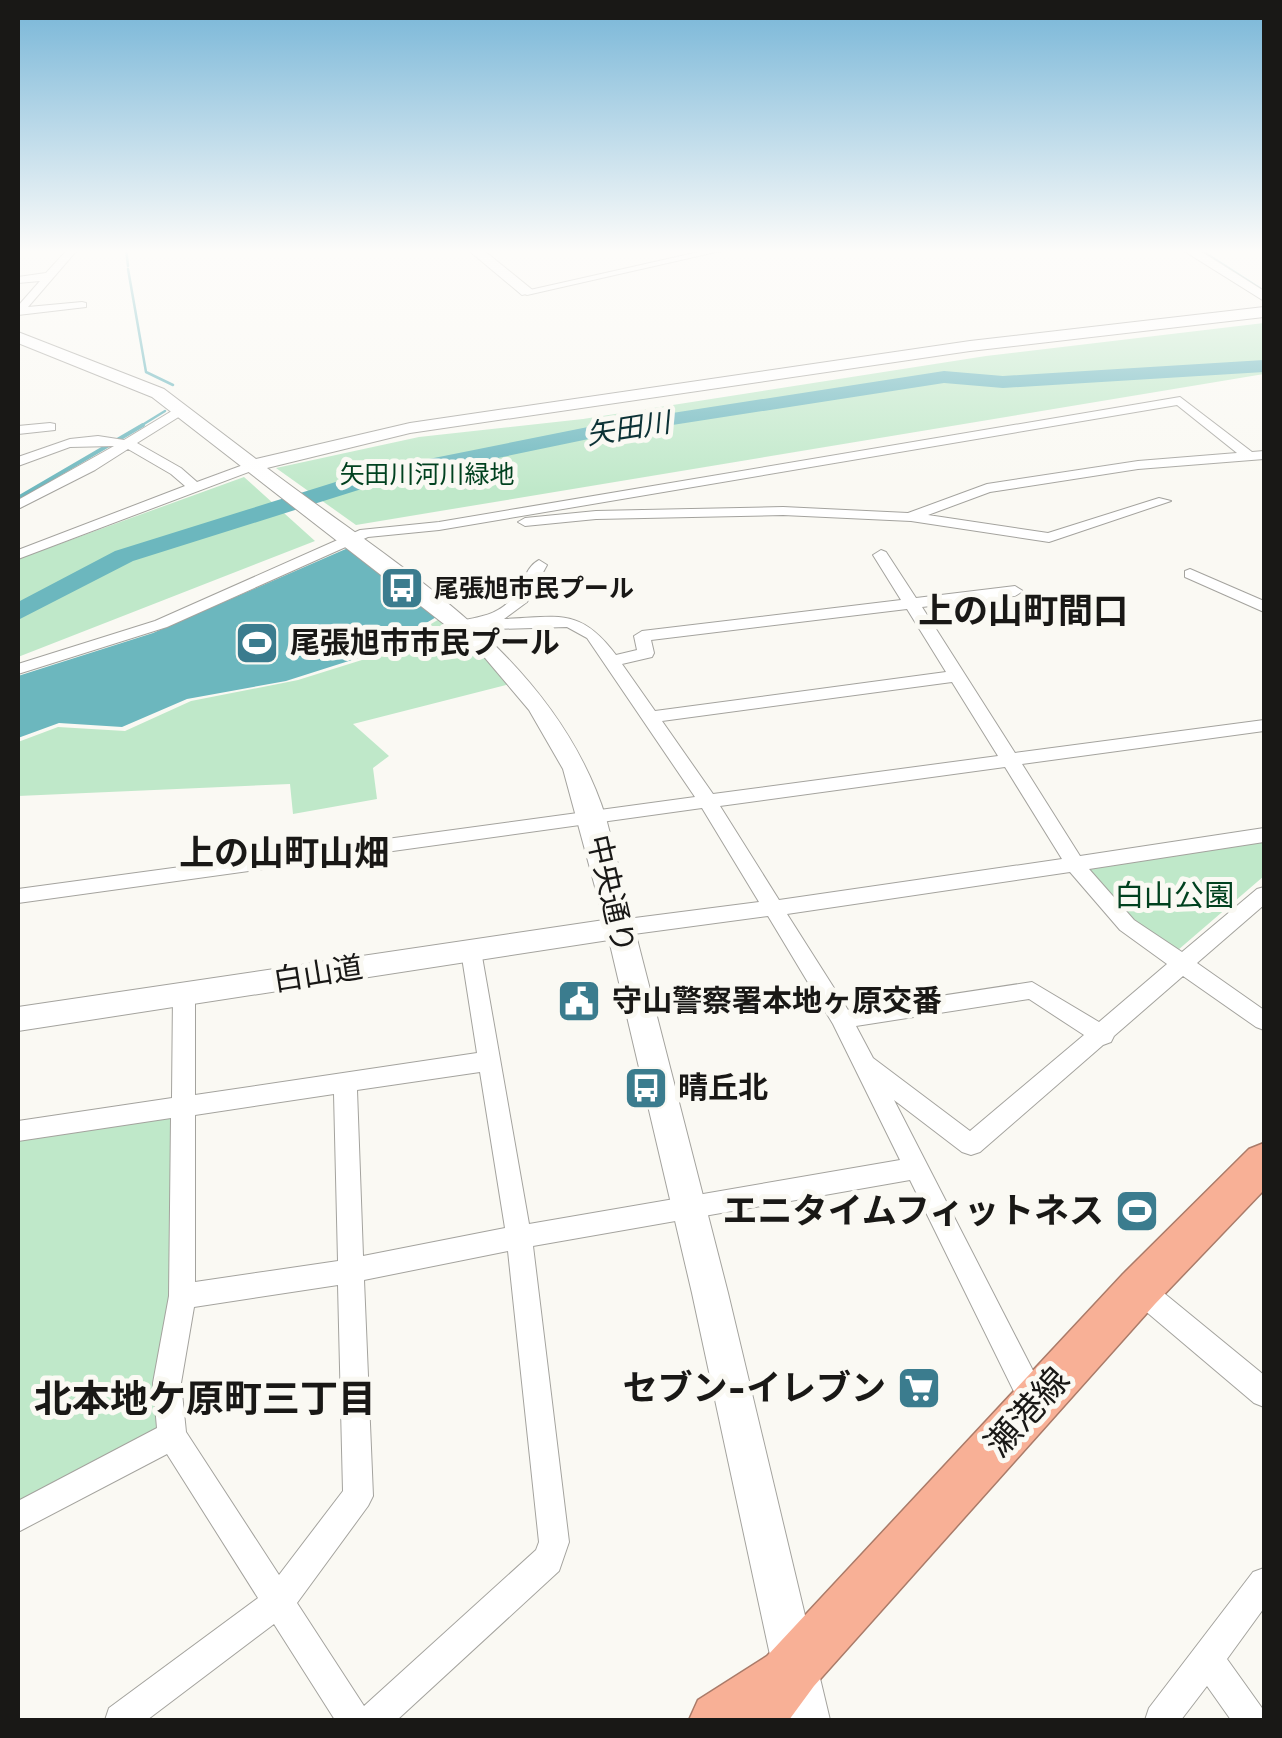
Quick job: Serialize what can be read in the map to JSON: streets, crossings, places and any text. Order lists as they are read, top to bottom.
{
  "streets": {
    "highway": ["瀬港線"],
    "street": ["中央通り", "白山道"]
  },
  "crossings": [
    ["中央通り", "白山道"],
    ["中央通り", "瀬港線"]
  ],
  "districts": ["上の山町間口", "上の山町山畑", "北本地ケ原町三丁目"],
  "water": ["矢田川"],
  "parks": ["矢田川河川緑地", "白山公園"],
  "places": {
    "bus stop": ["尾張旭市民プール", "晴丘北"],
    "sports": ["尾張旭市市民プール", "エニタイムフィットネス"],
    "public building": ["守山警察署本地ヶ原交番"],
    "supermarket": ["セブン-イレブン"]
  }
}
